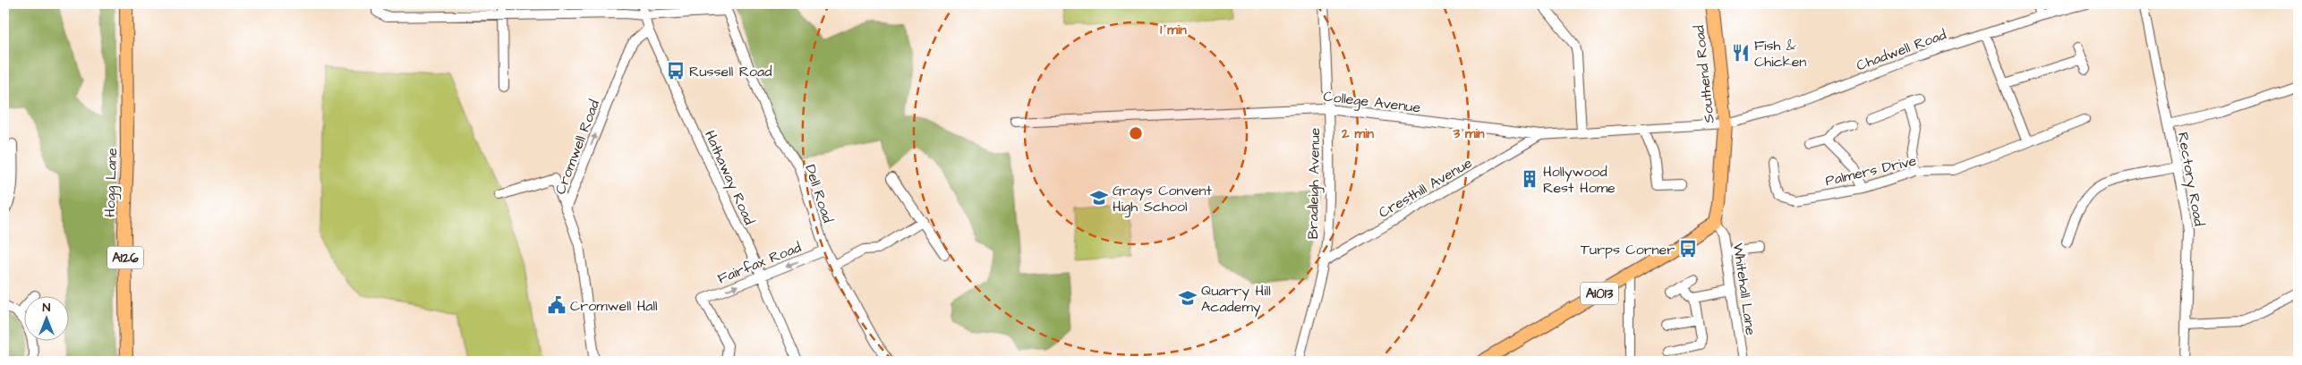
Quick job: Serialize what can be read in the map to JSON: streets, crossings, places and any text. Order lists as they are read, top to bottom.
{
  "streets": {
    "main road": [
      "Southend Road",
      "Hogg Lane",
      "A126",
      "A1013"
    ],
    "street": [
      "Chadwell Road",
      "College Avenue",
      "Cromwell Road",
      "Palmers Drive",
      "Hathaway Road",
      "Rectory Road",
      "Bradleigh Avenue",
      "Cresthill Avenue",
      "Dell Road",
      "Fairfax Road",
      "Whitehall Lane"
    ]
  },
  "crossings": [
    ["Chadwell Road", "Southend Road"],
    ["Chadwell Road", "College Avenue"],
    ["Southend Road", "College Avenue"],
    ["Southend Road", "Whitehall Lane"],
    ["Southend Road", "A1013"],
    ["College Avenue", "Bradleigh Avenue"],
    ["College Avenue", "Cresthill Avenue"],
    ["Cromwell Road", "Hathaway Road"],
    ["Hathaway Road", "Fairfax Road"],
    ["Bradleigh Avenue", "Cresthill Avenue"],
    ["Dell Road", "Fairfax Road"],
    ["Whitehall Lane", "A1013"]
  ],
  "one_way": ["Cromwell Road"],
  "places": {
    "restaurant": ["Fish & Chicken"],
    "bus stop": ["Russell Road", "Turps Corner"],
    "building": ["Hollywood Rest Home"],
    "school or university": ["Grays Convent High School", "Quarry Hill Academy"],
    "public building": ["Cromwell Hall"]
  },
  "north": "top",
  "rings": ["1 min", "2 min", "3 min"]
}
